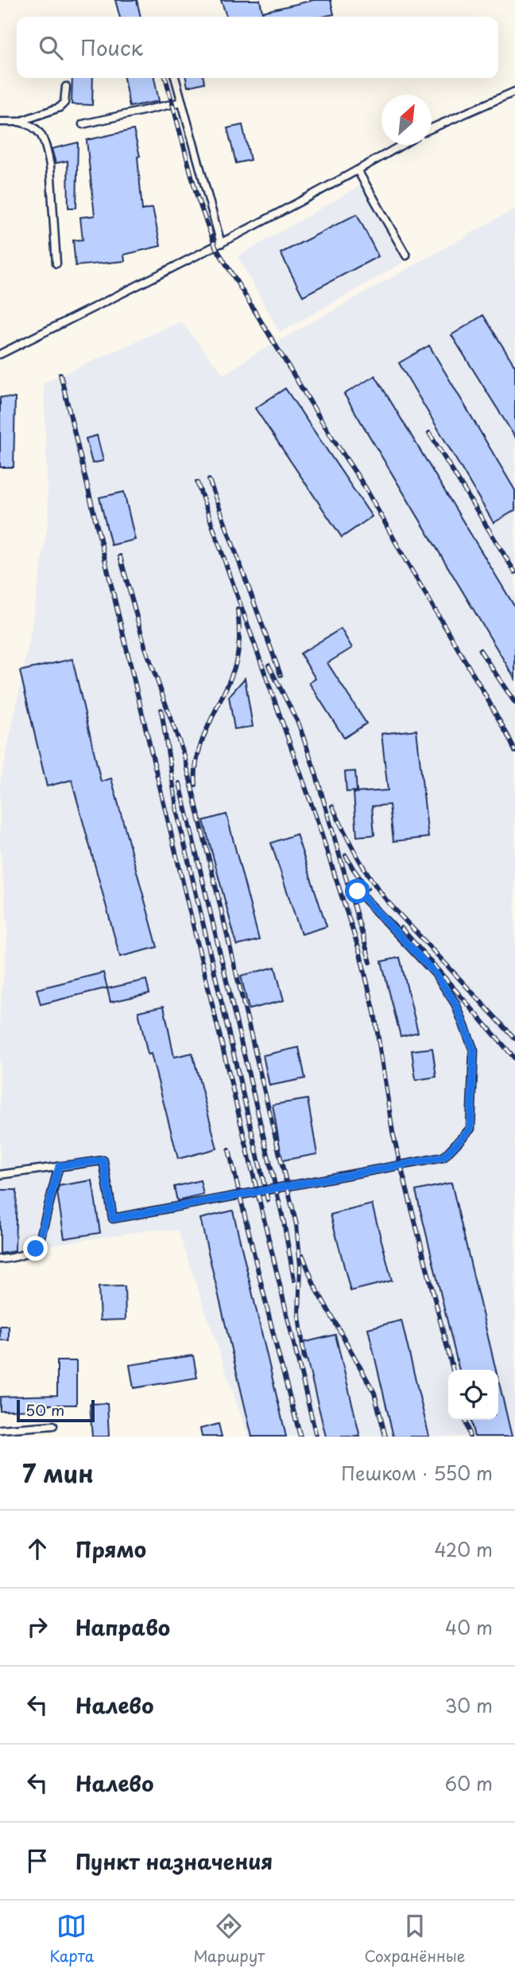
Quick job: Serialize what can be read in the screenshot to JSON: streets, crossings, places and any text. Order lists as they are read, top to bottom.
{
  "scale_bar": "50 m",
  "north": "top right",
  "page": {
    "search": "Поиск",
    "scale": "50 m",
    "heading": ["7 мин", "Пешком · 550 m"],
    "list": [
      ["Прямо", "420 m"],
      ["Направо", "40 m"],
      ["Налево", "30 m"],
      ["Налево", "60 m"],
      "Пункт назначения"
    ],
    "nav": ["Карта", "Маршрут", "Сохранённые"]
  }
}
